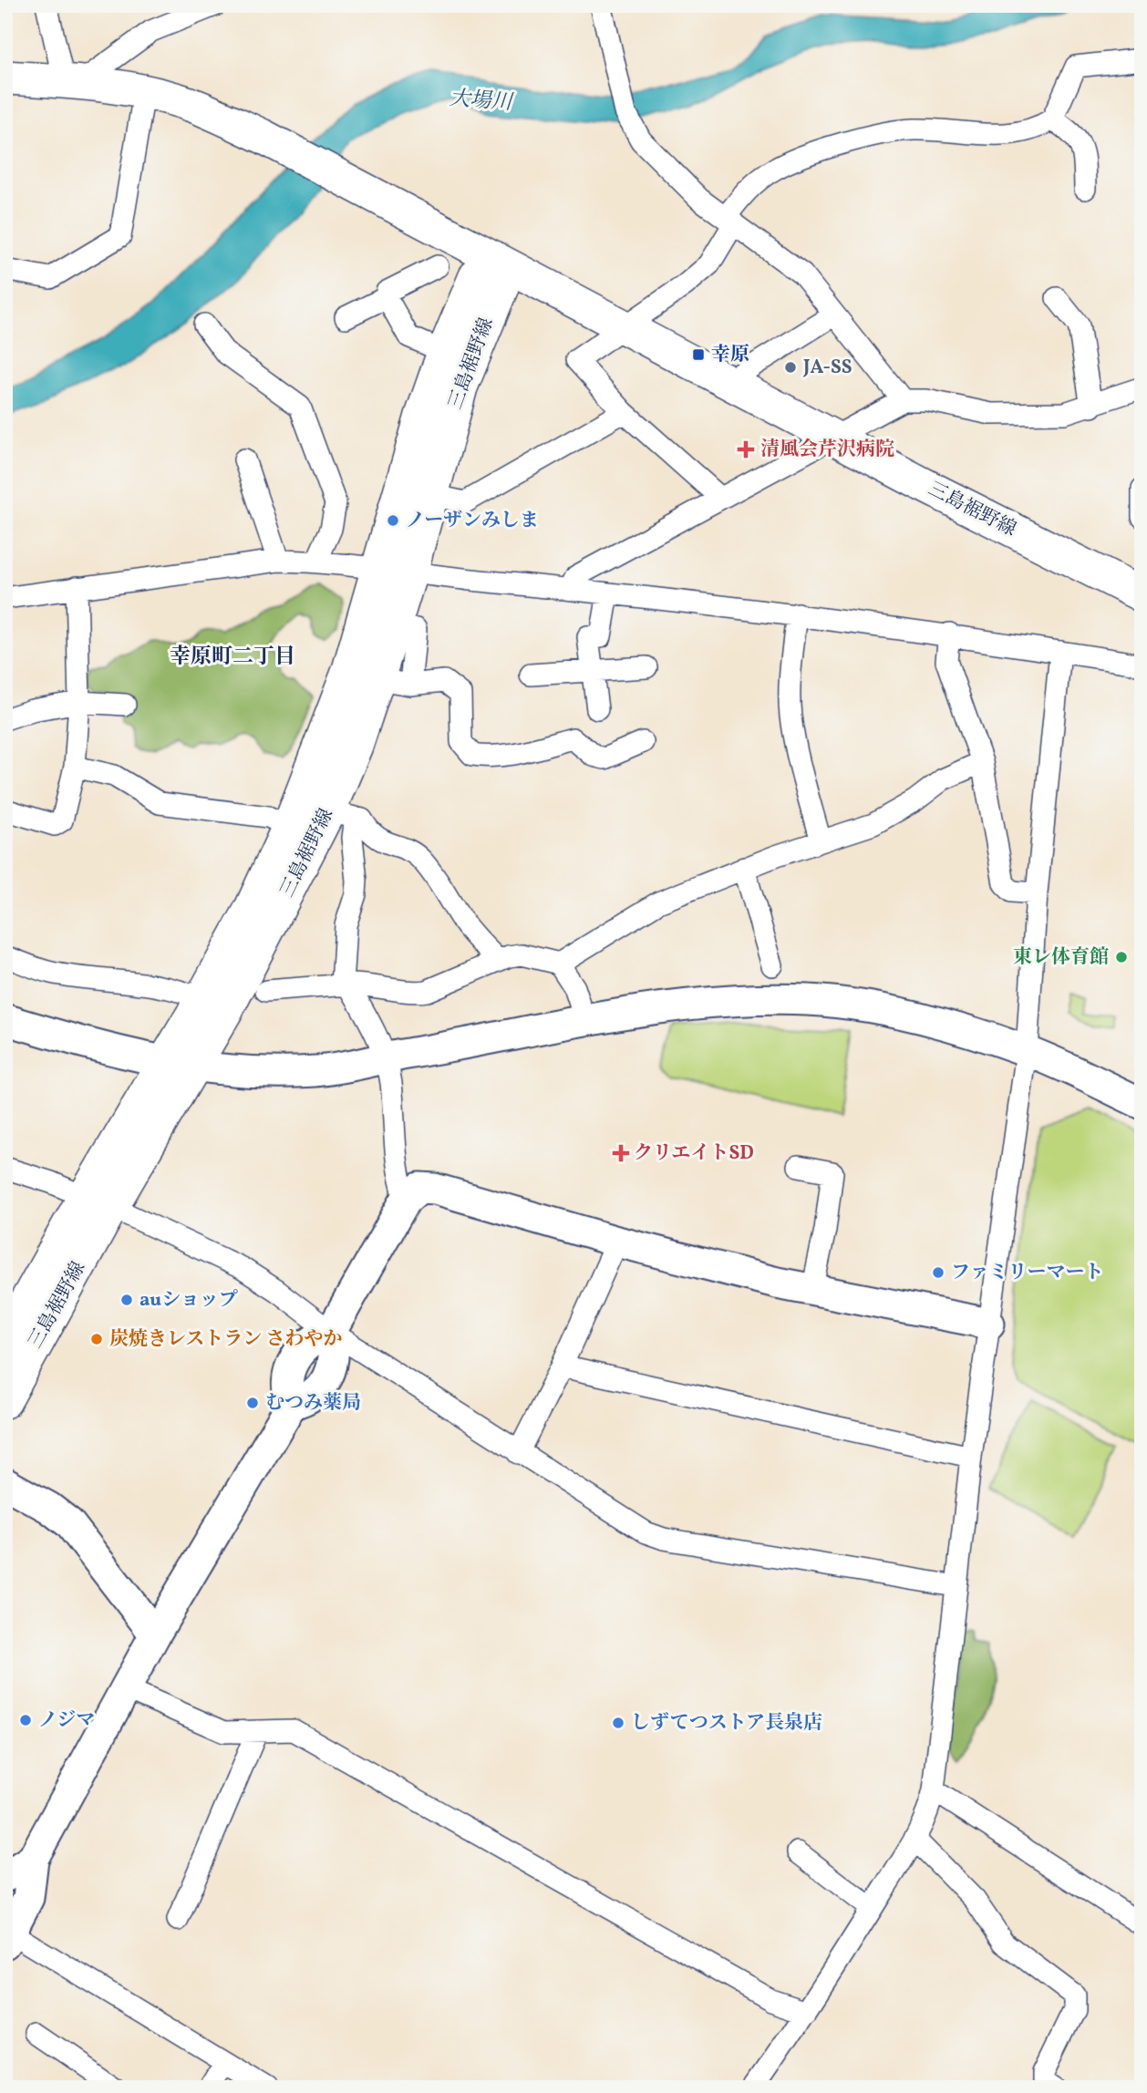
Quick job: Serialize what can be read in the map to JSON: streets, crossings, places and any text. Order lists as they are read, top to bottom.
{
  "streets": {
    "main road": ["三島裾野線"]
  },
  "districts": ["幸原町二丁目"],
  "water": ["大場川"],
  "places": {
    "transit": ["幸原"],
    "other": [
      "JA-SS",
      "ノーザンみしま",
      "東レ体育館",
      "ファミリーマート",
      "auショップ",
      "炭焼きレストラン さわやか",
      "むつみ薬局",
      "ノジマ",
      "しずてつストア長泉店"
    ],
    "health": ["清風会芹沢病院", "クリエイトSD"]
  }
}
